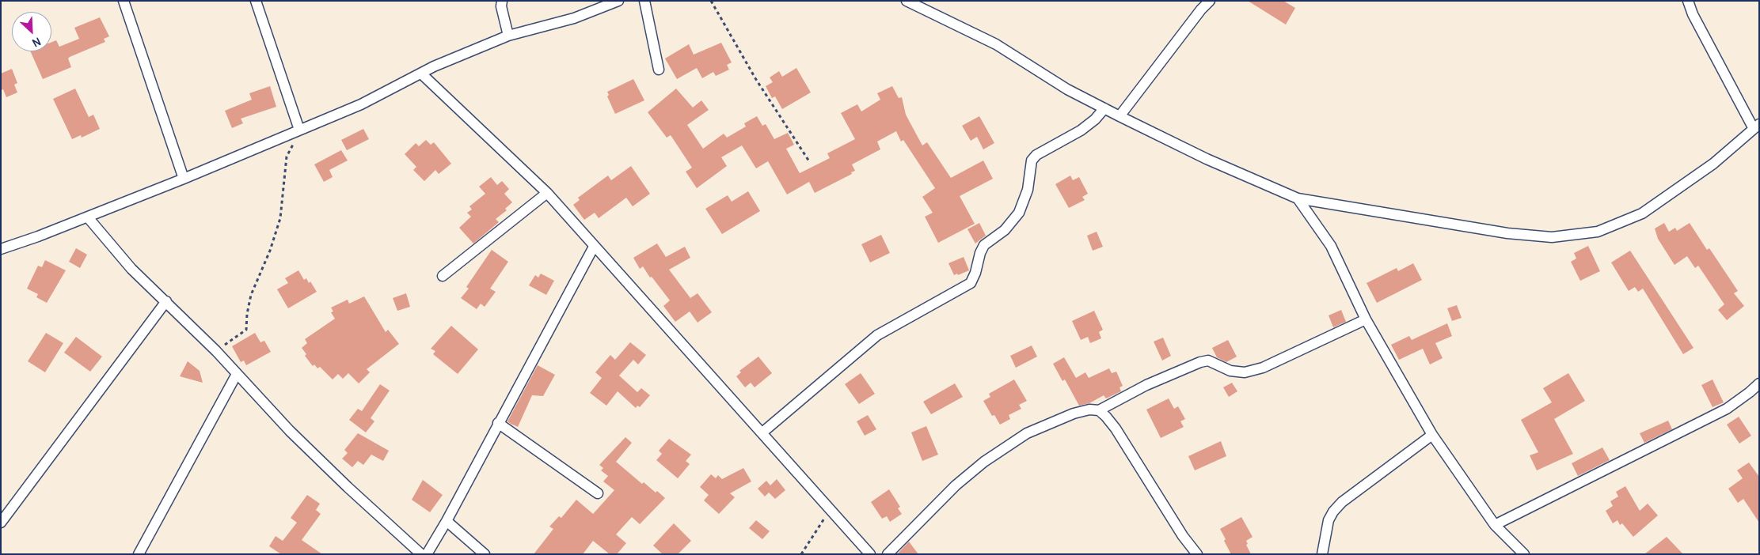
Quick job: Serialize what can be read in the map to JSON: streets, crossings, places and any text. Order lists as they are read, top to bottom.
{
  "north": "bottom right"
}
